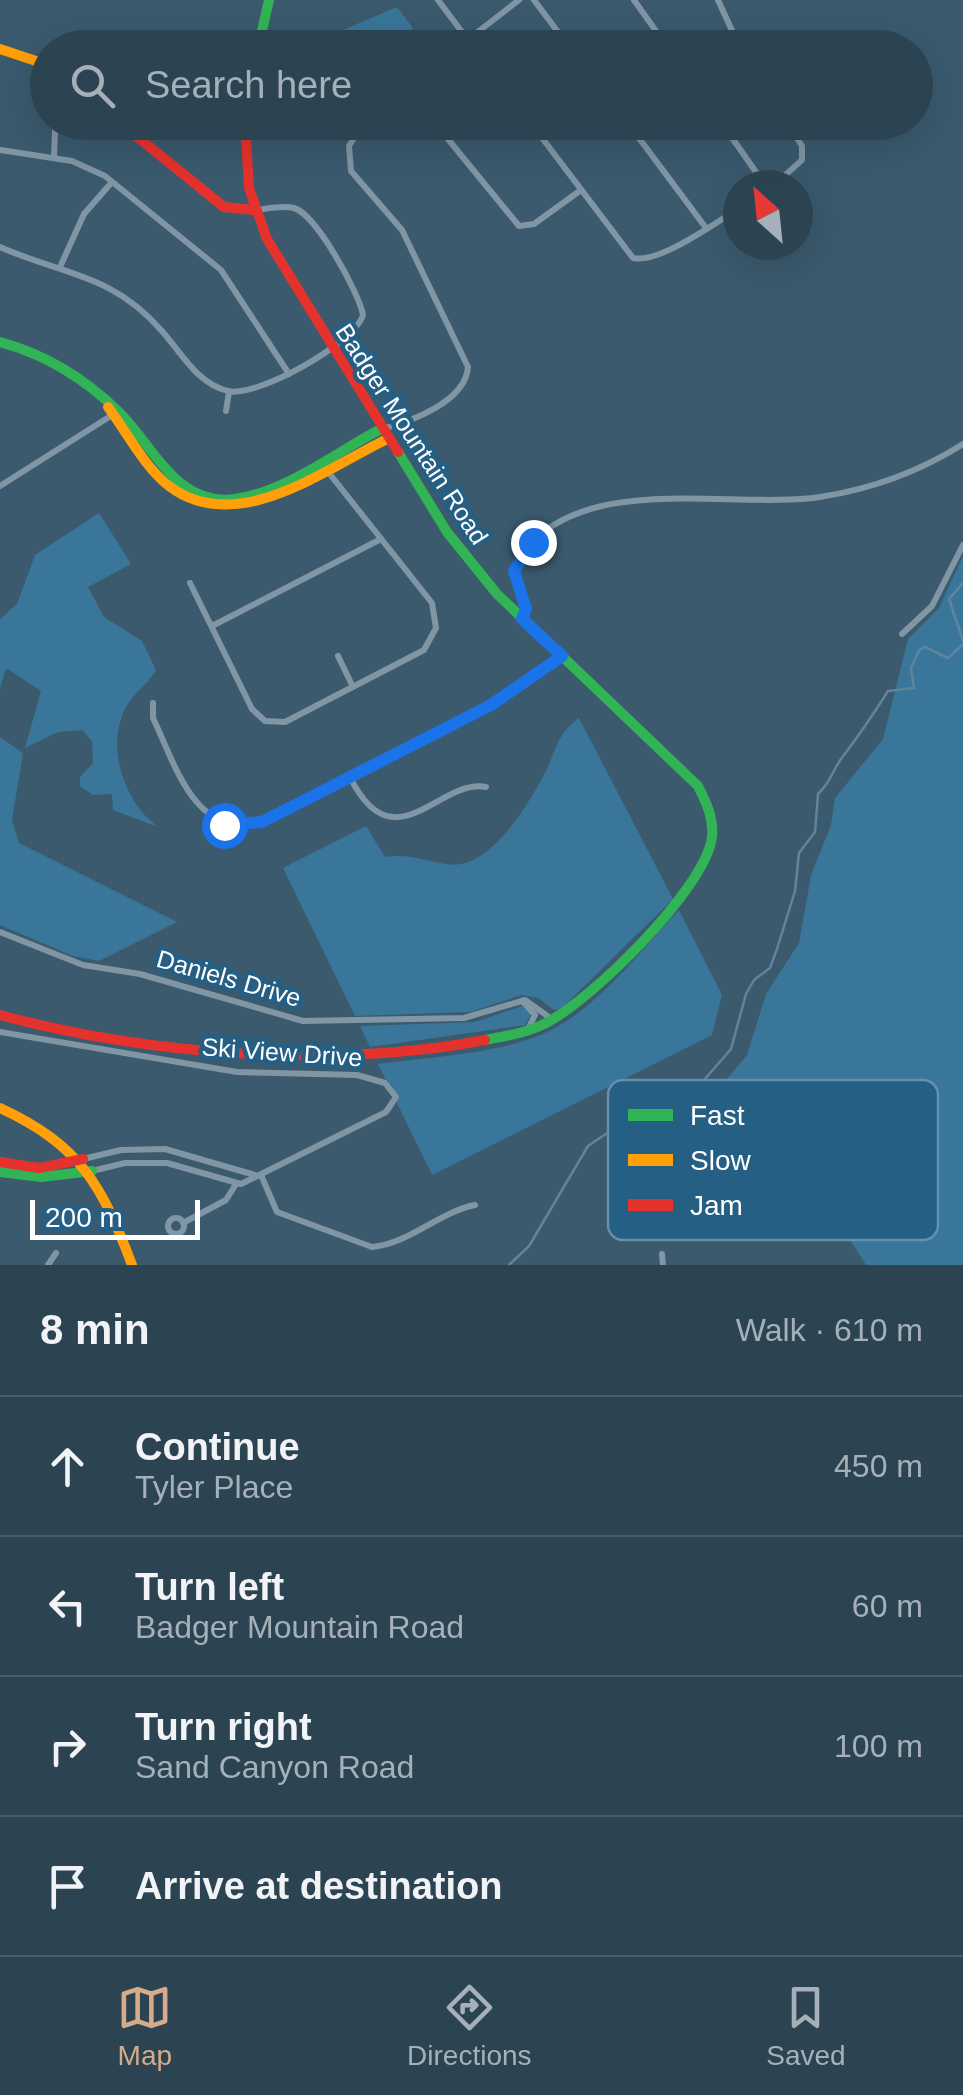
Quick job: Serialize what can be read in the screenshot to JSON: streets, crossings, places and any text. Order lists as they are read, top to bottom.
{
  "streets": {
    "main road": ["Badger Mountain Road"],
    "street": ["Daniels Drive", "Ski View Drive"]
  },
  "legend": ["Fast", "Slow", "Jam"],
  "scale_bar": "200 m",
  "north": "top left",
  "page": {
    "search": "Search here",
    "scale": "200 m",
    "heading": ["8 min", "Walk · 610 m"],
    "list": [
      ["Continue", "Tyler Place", "450 m"],
      ["Turn left", "Badger Mountain Road", "60 m"],
      ["Turn right", "Sand Canyon Road", "100 m"],
      "Arrive at destination"
    ],
    "nav": ["Map", "Directions", "Saved"]
  }
}
